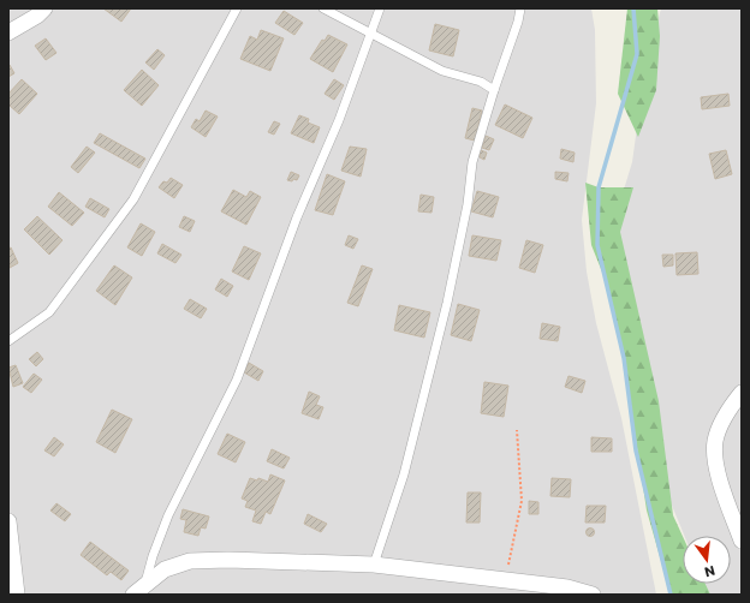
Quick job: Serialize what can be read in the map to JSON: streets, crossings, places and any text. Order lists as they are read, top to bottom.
{
  "north": "bottom"
}
